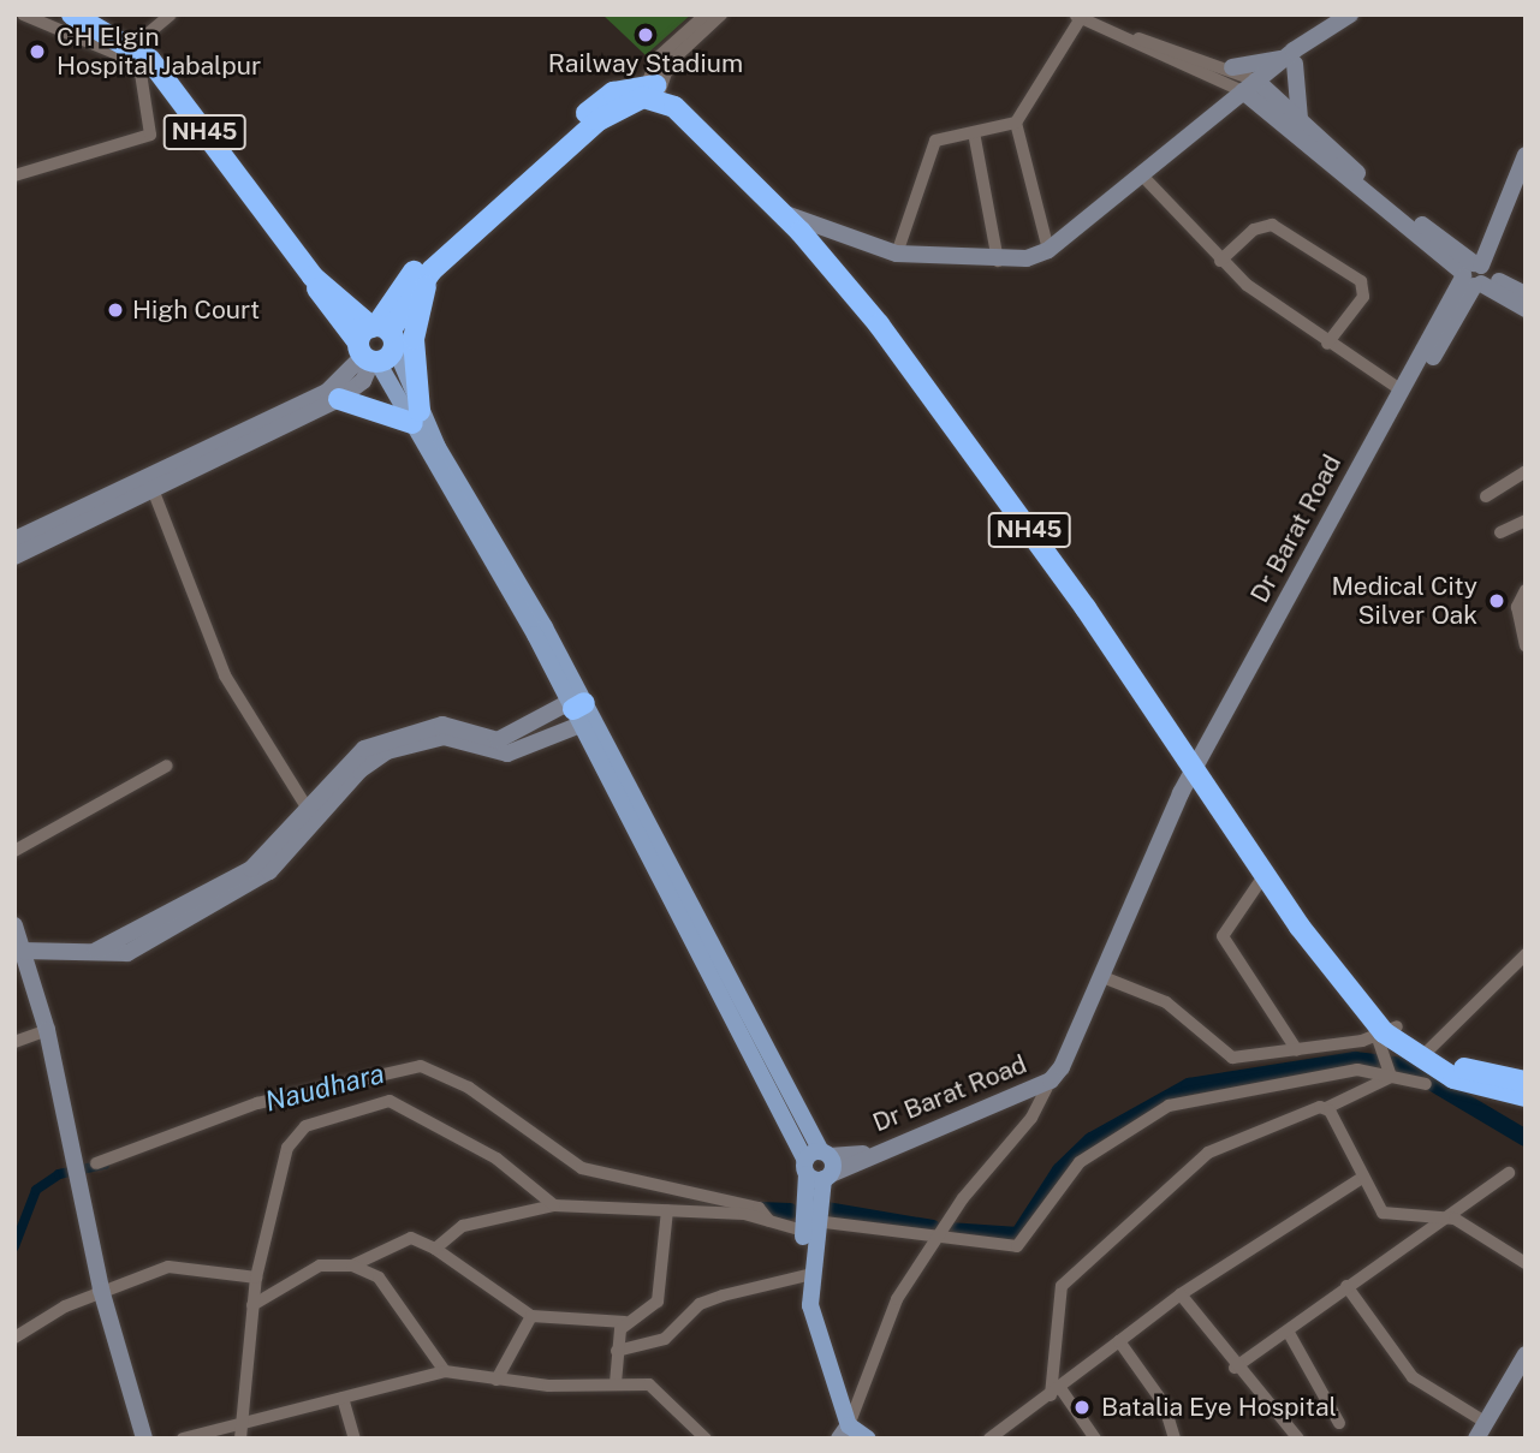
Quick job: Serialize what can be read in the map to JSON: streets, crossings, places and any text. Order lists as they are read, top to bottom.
{
  "streets": {
    "highway": ["NH45"],
    "street": ["Dr Barat Road"]
  },
  "crossings": [
    ["NH45", "Dr Barat Road"]
  ],
  "water": ["Naudhara"],
  "places": [
    "Railway Stadium",
    "CH Elgin Hospital Jabalpur",
    "High Court",
    "Medical City Silver Oak",
    "Batalia Eye Hospital"
  ]
}
